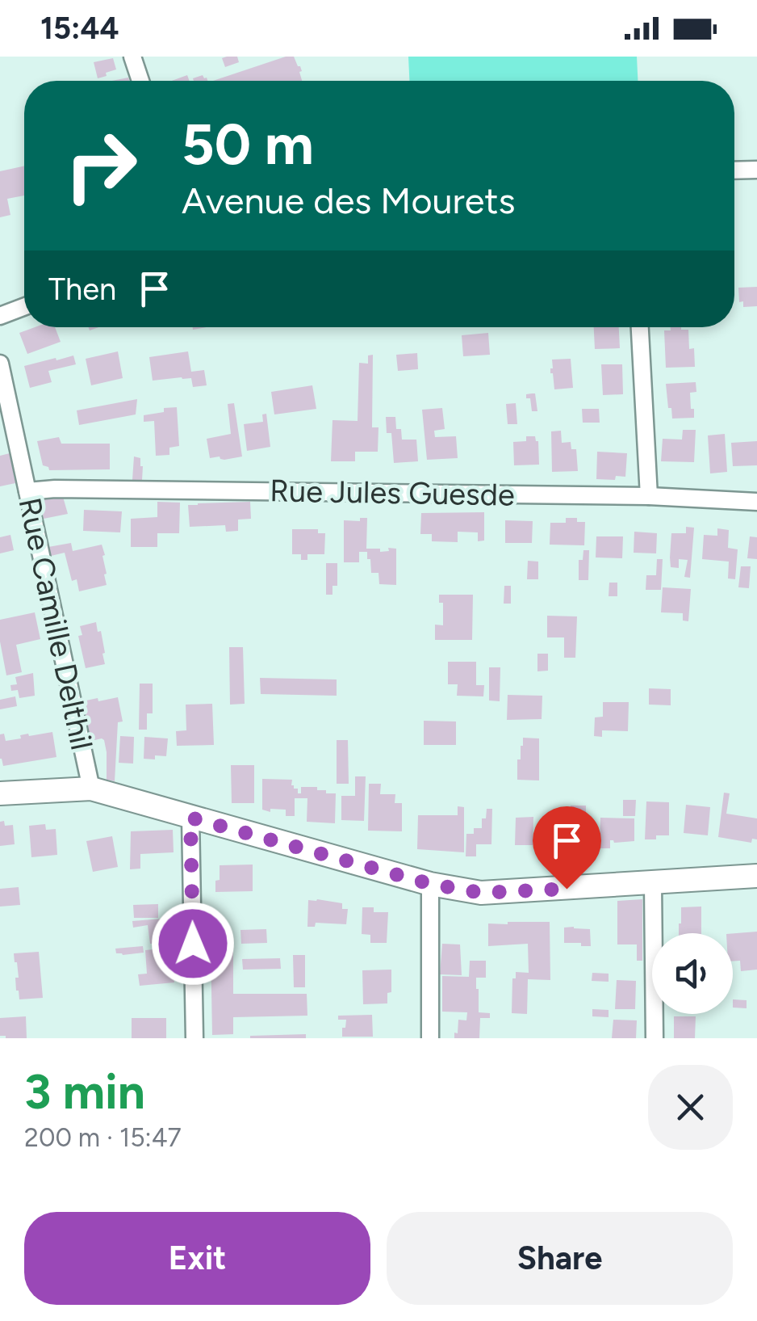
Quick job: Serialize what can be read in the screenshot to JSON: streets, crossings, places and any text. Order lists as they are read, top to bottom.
{
  "streets": {
    "street": ["Rue Jules Guesde", "Rue Camille Delthil"]
  },
  "crossings": [
    ["Rue Jules Guesde", "Rue Camille Delthil"]
  ],
  "page": {
    "status": "15:44",
    "turn": ["50 m", "Avenue des Mourets"],
    "then": "Then",
    "heading": ["3 min", "200 m · 15:47"],
    "buttons": ["Exit", "Share"]
  }
}
